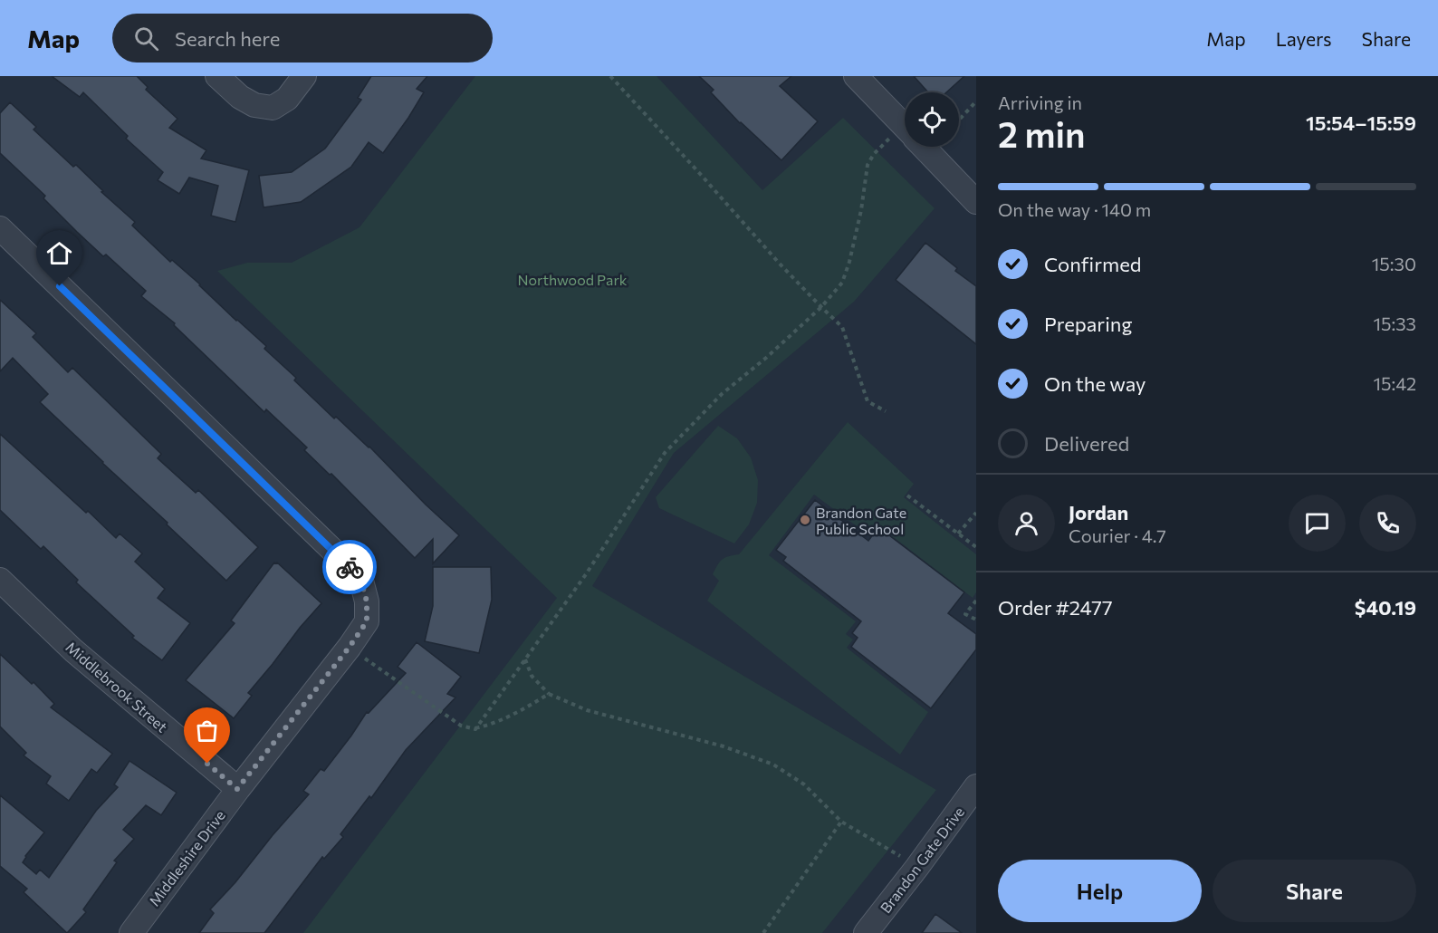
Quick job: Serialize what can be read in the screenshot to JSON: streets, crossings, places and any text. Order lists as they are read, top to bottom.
{
  "streets": {
    "street": ["Middlebrook Street", "Middleshire Drive", "Brandon Gate Drive"]
  },
  "crossings": [
    ["Middlebrook Street", "Middleshire Drive"]
  ],
  "parks": ["Northwood Park"],
  "places": ["Brandon Gate Public School"],
  "page": {
    "header": "Map",
    "search": "Search here",
    "nav": ["Map", "Layers", "Share"],
    "heading": ["2 min", "Arriving in", "15:54–15:59"],
    "panel": [
      "Jordan",
      "Courier · 4.7",
      "Order #2477",
      "$40.19"
    ],
    "bar": "On the way · 140 m",
    "list": [
      ["Confirmed", "15:30"],
      ["Preparing", "15:33"],
      ["On the way", "15:42"],
      "Delivered"
    ],
    "buttons": ["Help", "Share"]
  }
}
